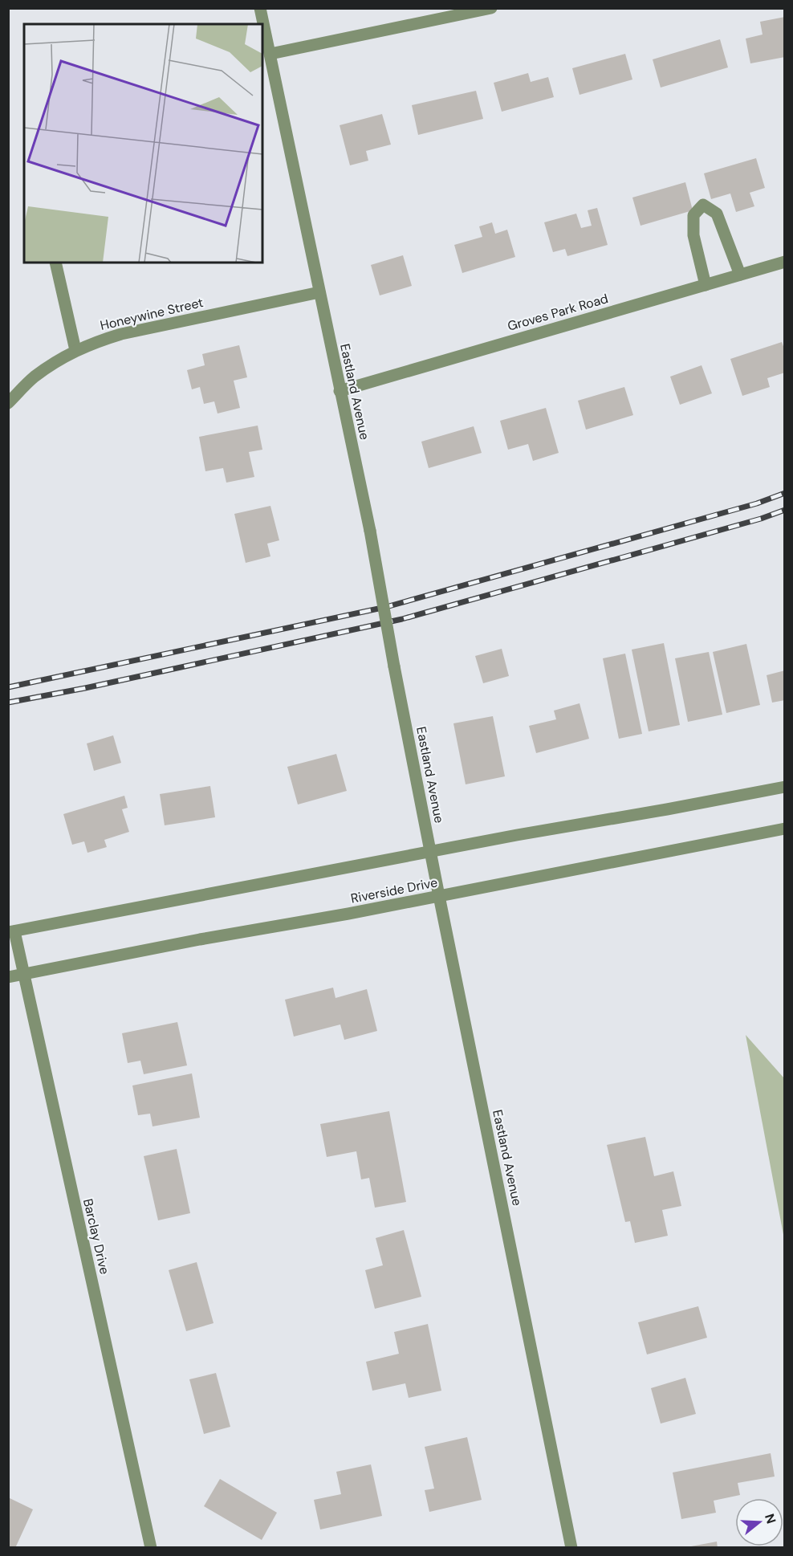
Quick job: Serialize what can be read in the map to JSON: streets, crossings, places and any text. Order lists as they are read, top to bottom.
{
  "streets": {
    "street": [
      "Groves Park Road",
      "Honeywine Street",
      "Eastland Avenue",
      "Riverside Drive",
      "Barclay Drive"
    ]
  },
  "crossings": [
    ["Groves Park Road", "Eastland Avenue"],
    ["Honeywine Street", "Eastland Avenue"],
    ["Eastland Avenue", "Riverside Drive"],
    ["Riverside Drive", "Barclay Drive"]
  ],
  "north": "right"
}
